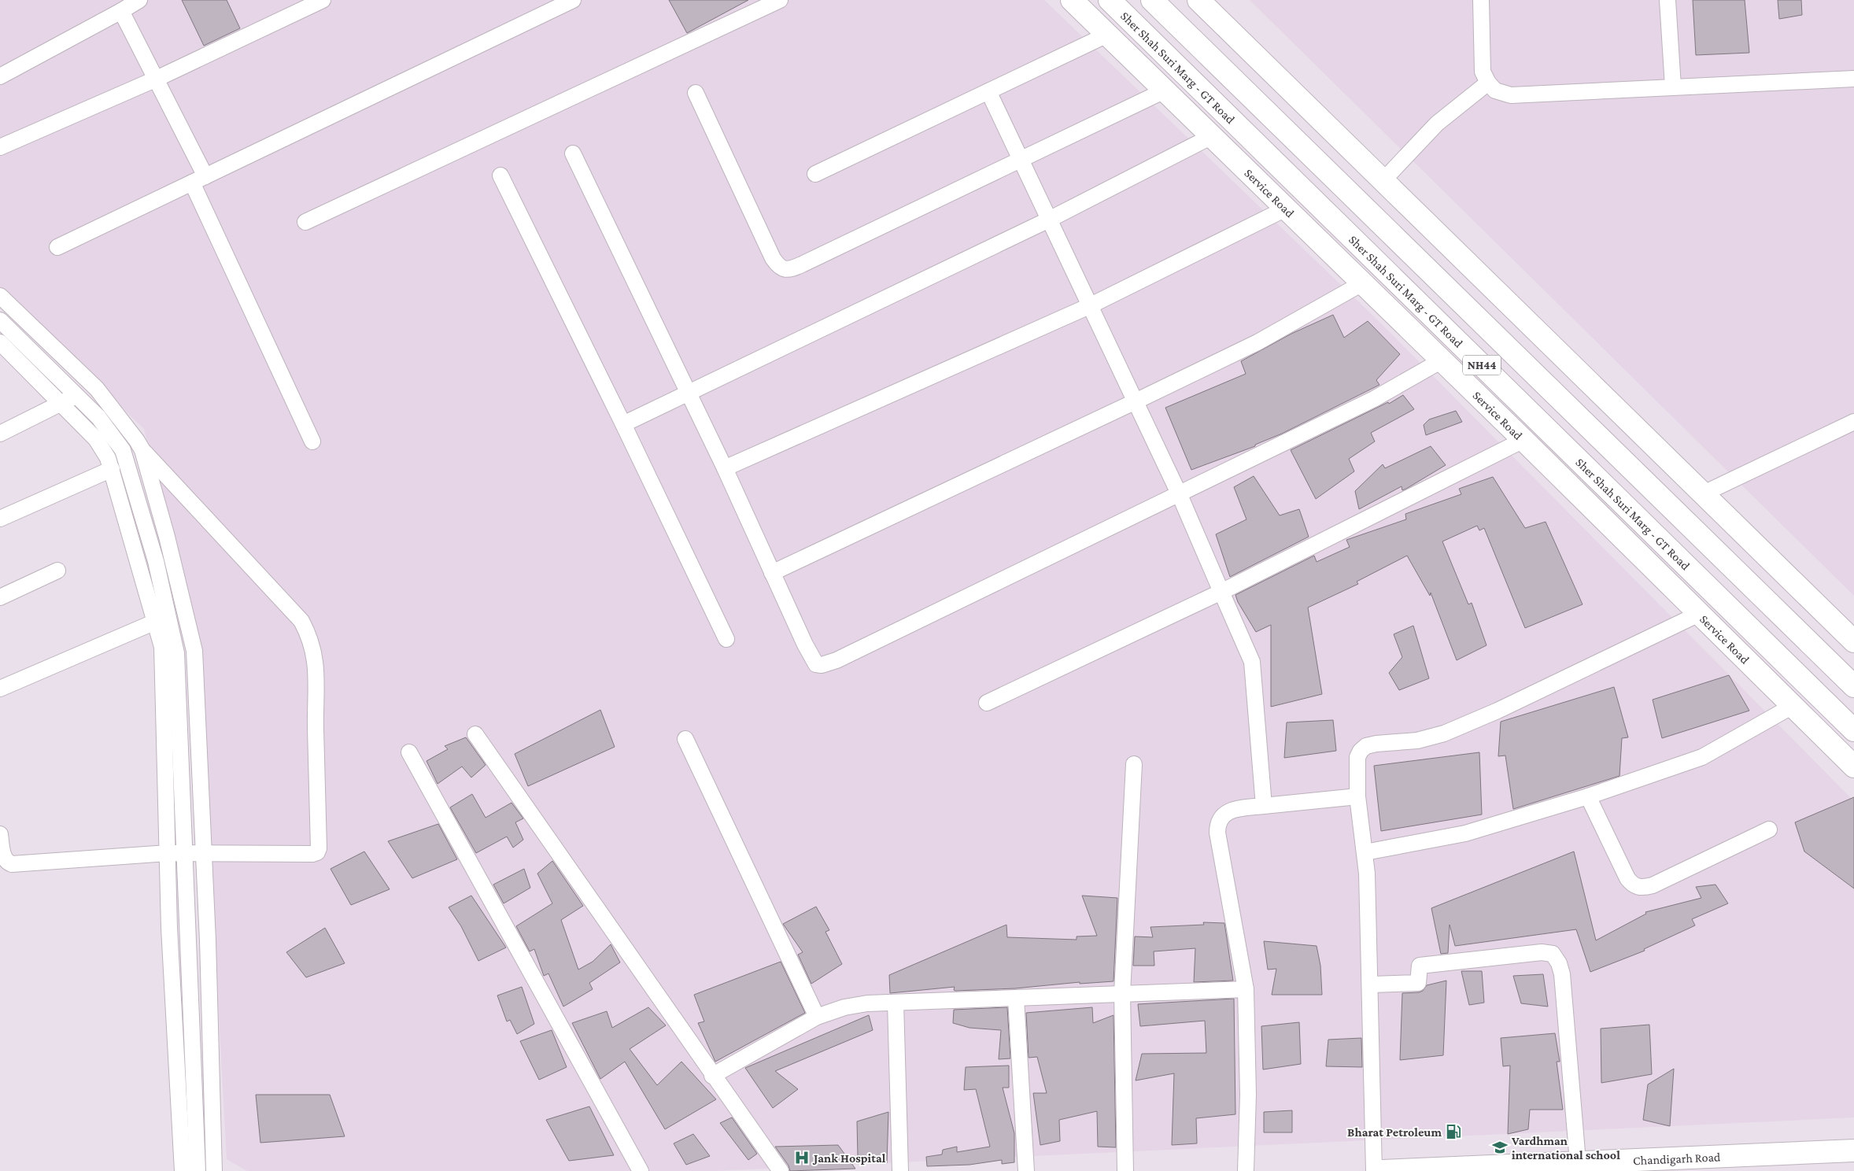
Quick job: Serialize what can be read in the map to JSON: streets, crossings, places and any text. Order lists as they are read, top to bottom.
{
  "streets": {
    "main road": [
      "Sher Shah Suri Marg - GT Road",
      "Service Road",
      "NH44",
      "Chandigarh Road"
    ]
  },
  "places": {
    "fuel station": ["Bharat Petroleum"],
    "school or university": ["Vardhman international school"],
    "hospital": ["Jank Hospital"]
  }
}
